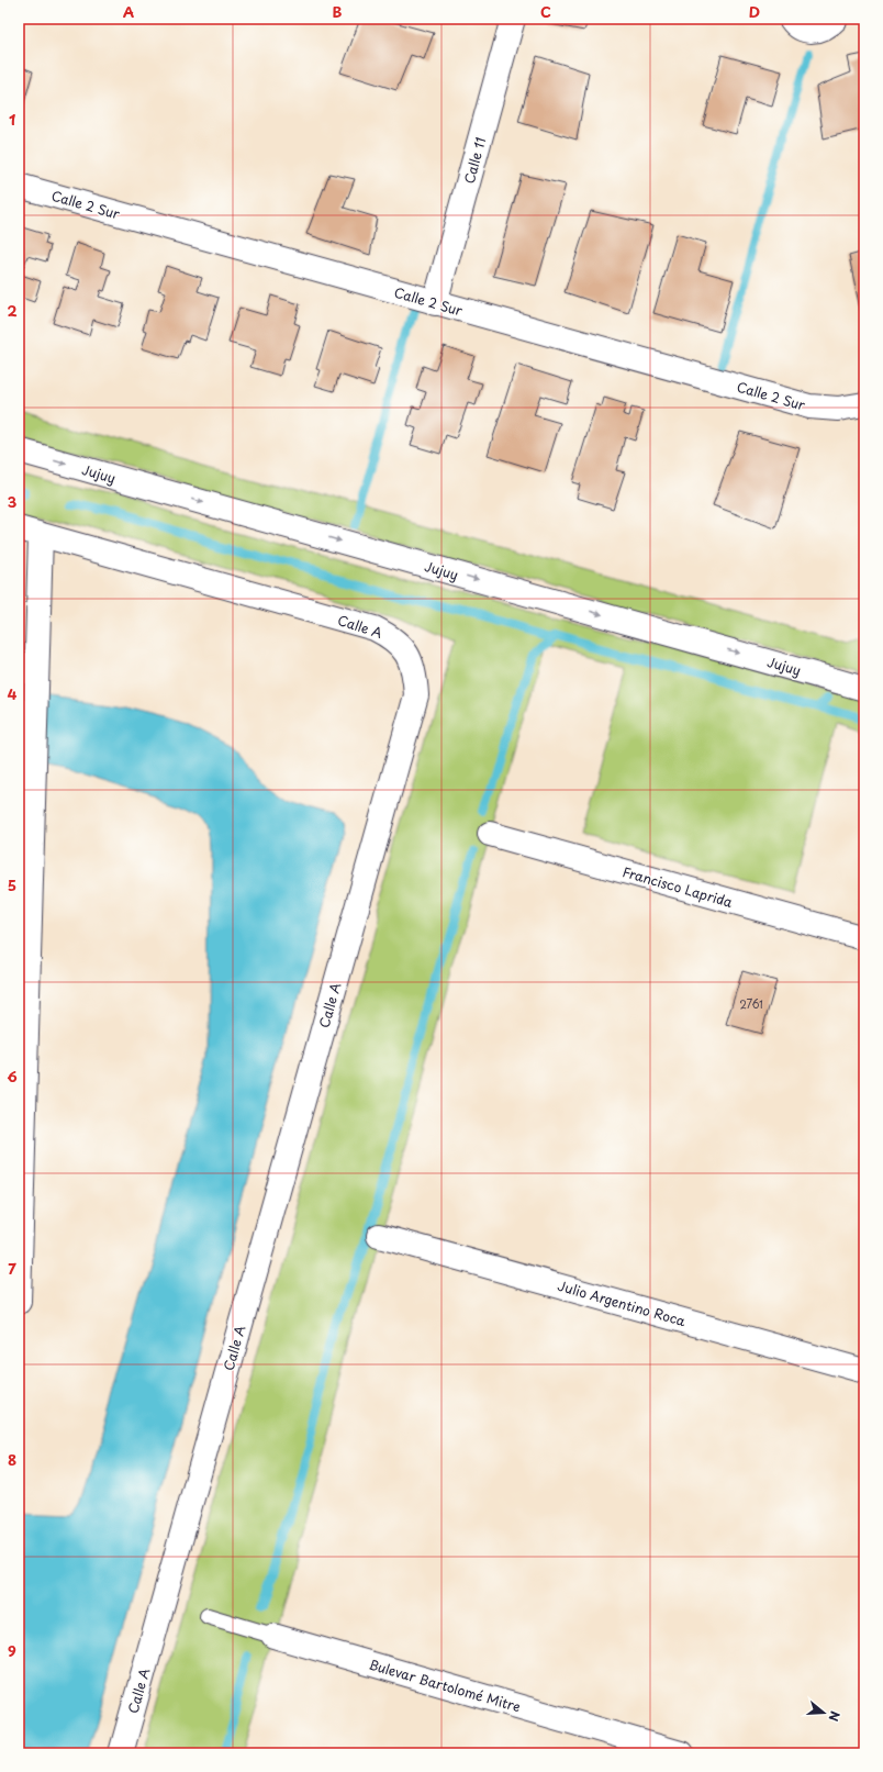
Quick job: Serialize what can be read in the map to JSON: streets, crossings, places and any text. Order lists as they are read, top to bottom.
{
  "streets": {
    "street": [
      "Calle 11",
      "Calle 2 Sur",
      "Jujuy",
      "Calle A",
      "Francisco Laprida",
      "Julio Argentino Roca",
      "Bulevar Bartolomé Mitre"
    ]
  },
  "crossings": [
    ["Calle 11", "Calle 2 Sur"]
  ],
  "one_way": ["Jujuy"],
  "house_numbers": ["2761"],
  "north": "right",
  "grid": {
    "columns": [
      "A",
      "B",
      "C",
      "D"
    ],
    "rows": [
      "1",
      "2",
      "3",
      "4",
      "5",
      "6",
      "7",
      "8",
      "9"
    ]
  }
}
